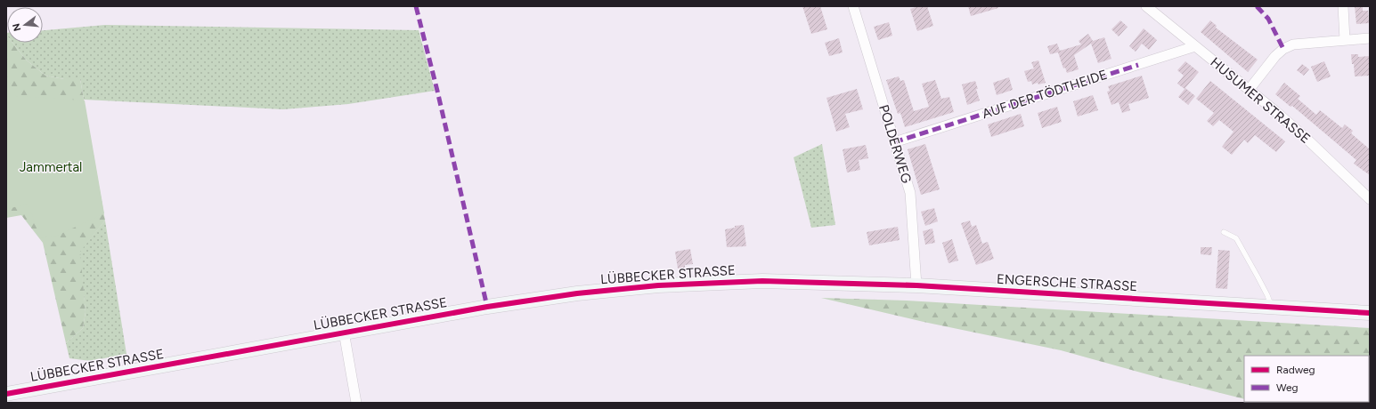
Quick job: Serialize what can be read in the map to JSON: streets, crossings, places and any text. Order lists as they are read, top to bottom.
{
  "streets": {
    "main road": ["LÜBBECKER STRASSE", "ENGERSCHE STRASSE"],
    "street": ["AUF DER TÖDTHEIDE", "HUSUMER STRASSE", "POLDERWEG"]
  },
  "crossings": [
    ["AUF DER TÖDTHEIDE", "HUSUMER STRASSE"],
    ["AUF DER TÖDTHEIDE", "POLDERWEG"],
    ["POLDERWEG", "ENGERSCHE STRASSE"],
    ["LÜBBECKER STRASSE", "ENGERSCHE STRASSE"]
  ],
  "parks": ["Jammertal"],
  "legend": ["Radweg", "Weg"],
  "north": "left"
}
